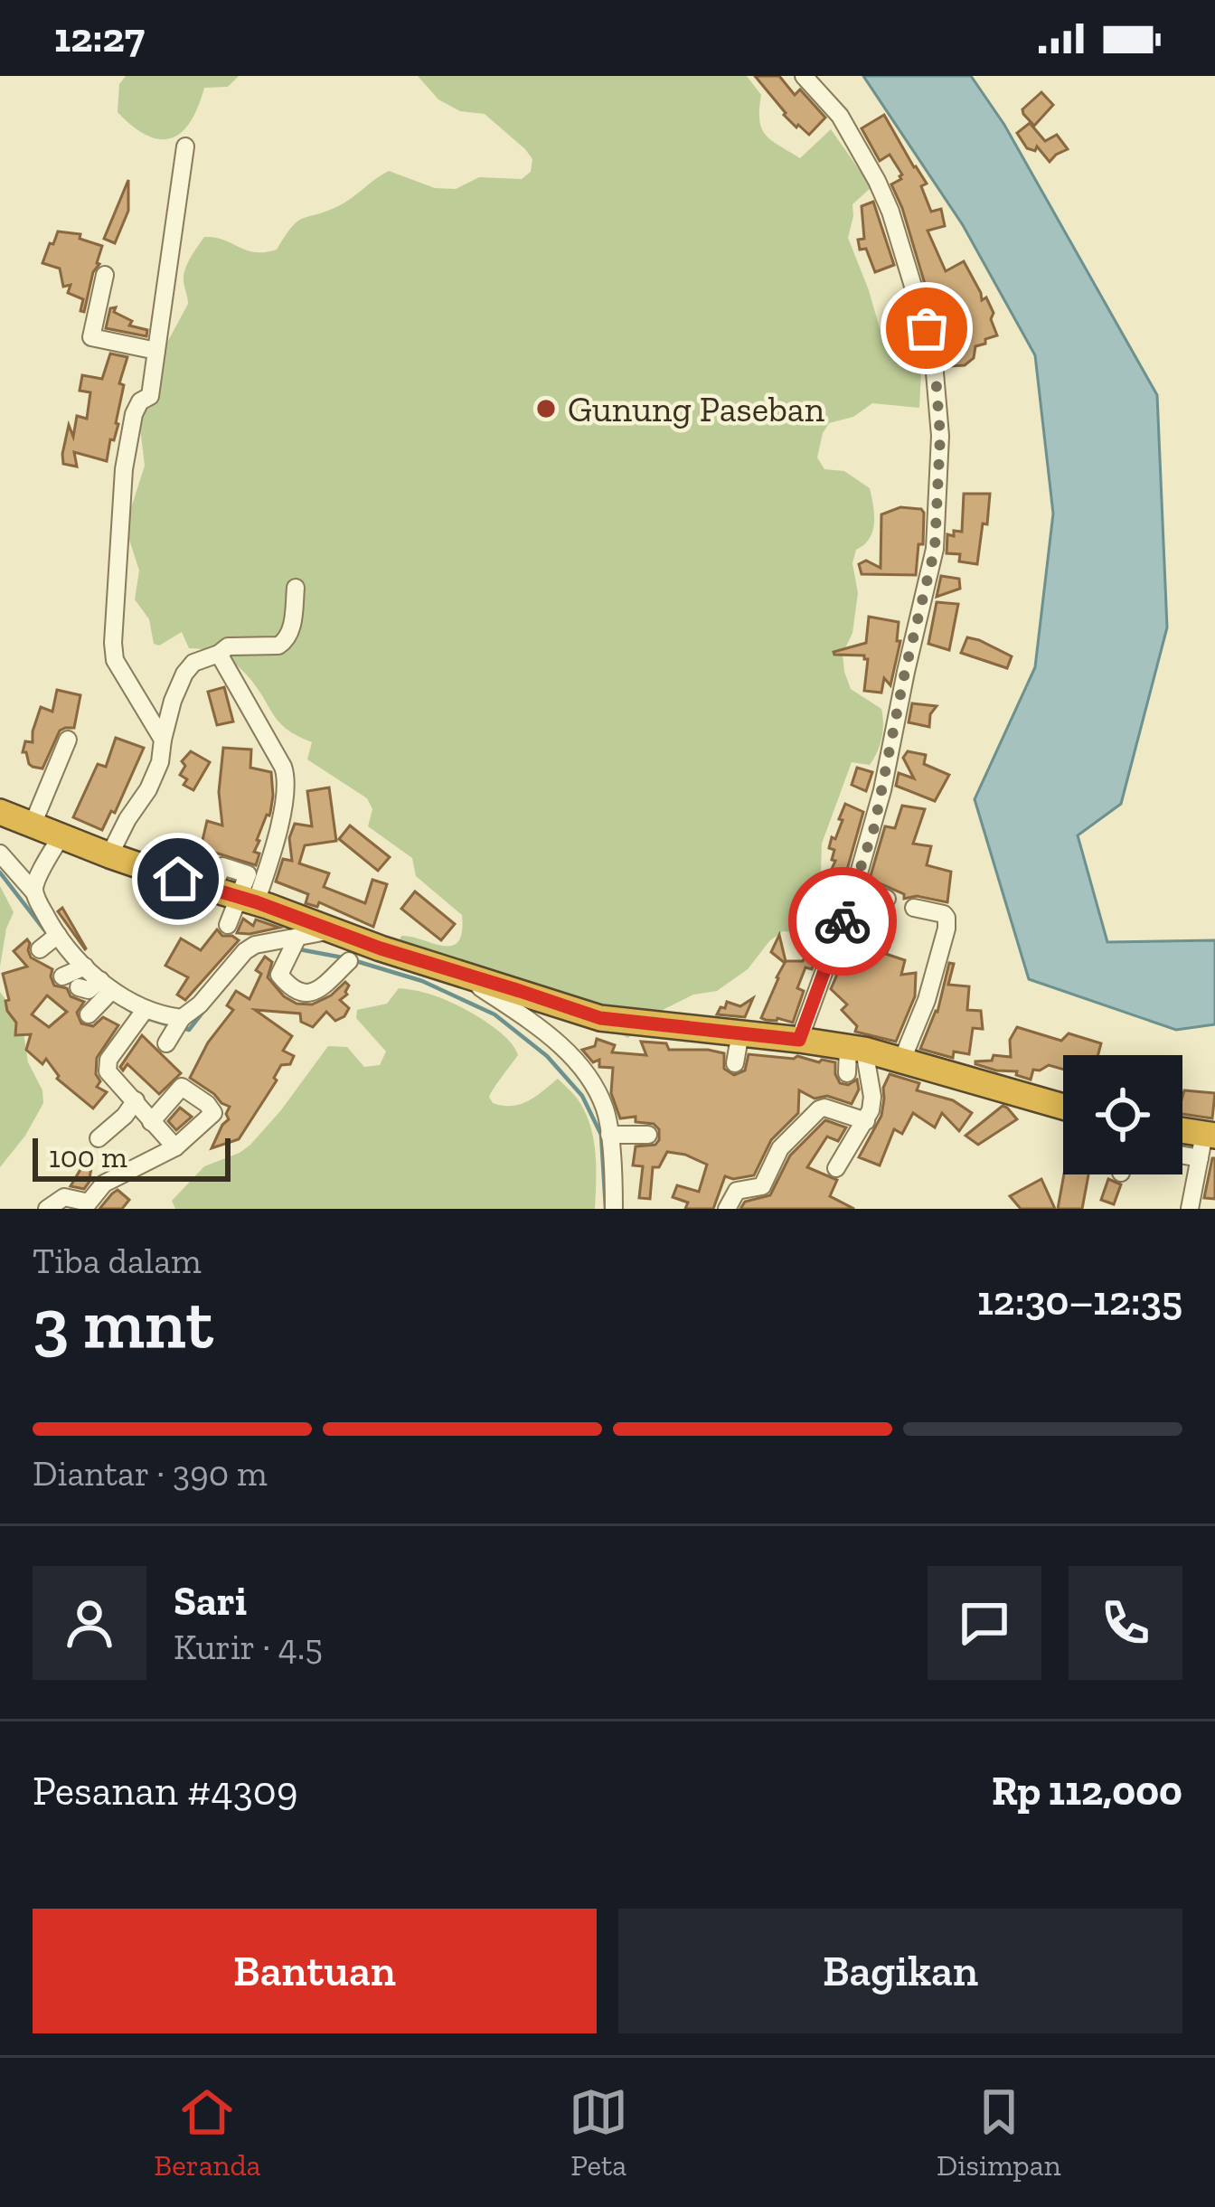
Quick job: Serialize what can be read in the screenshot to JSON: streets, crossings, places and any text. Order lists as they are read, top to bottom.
{
  "places": ["Gunung Paseban"],
  "scale_bar": "100 m",
  "page": {
    "status": "12:27",
    "scale": "100 m",
    "heading": ["3 mnt", "Tiba dalam", "12:30–12:35"],
    "panel": [
      "Sari",
      "Kurir · 4.5",
      "Pesanan #4309",
      "Rp 112,000"
    ],
    "bar": "Diantar · 390 m",
    "buttons": ["Bantuan", "Bagikan"],
    "tabs": ["Beranda", "Peta", "Disimpan"]
  }
}
